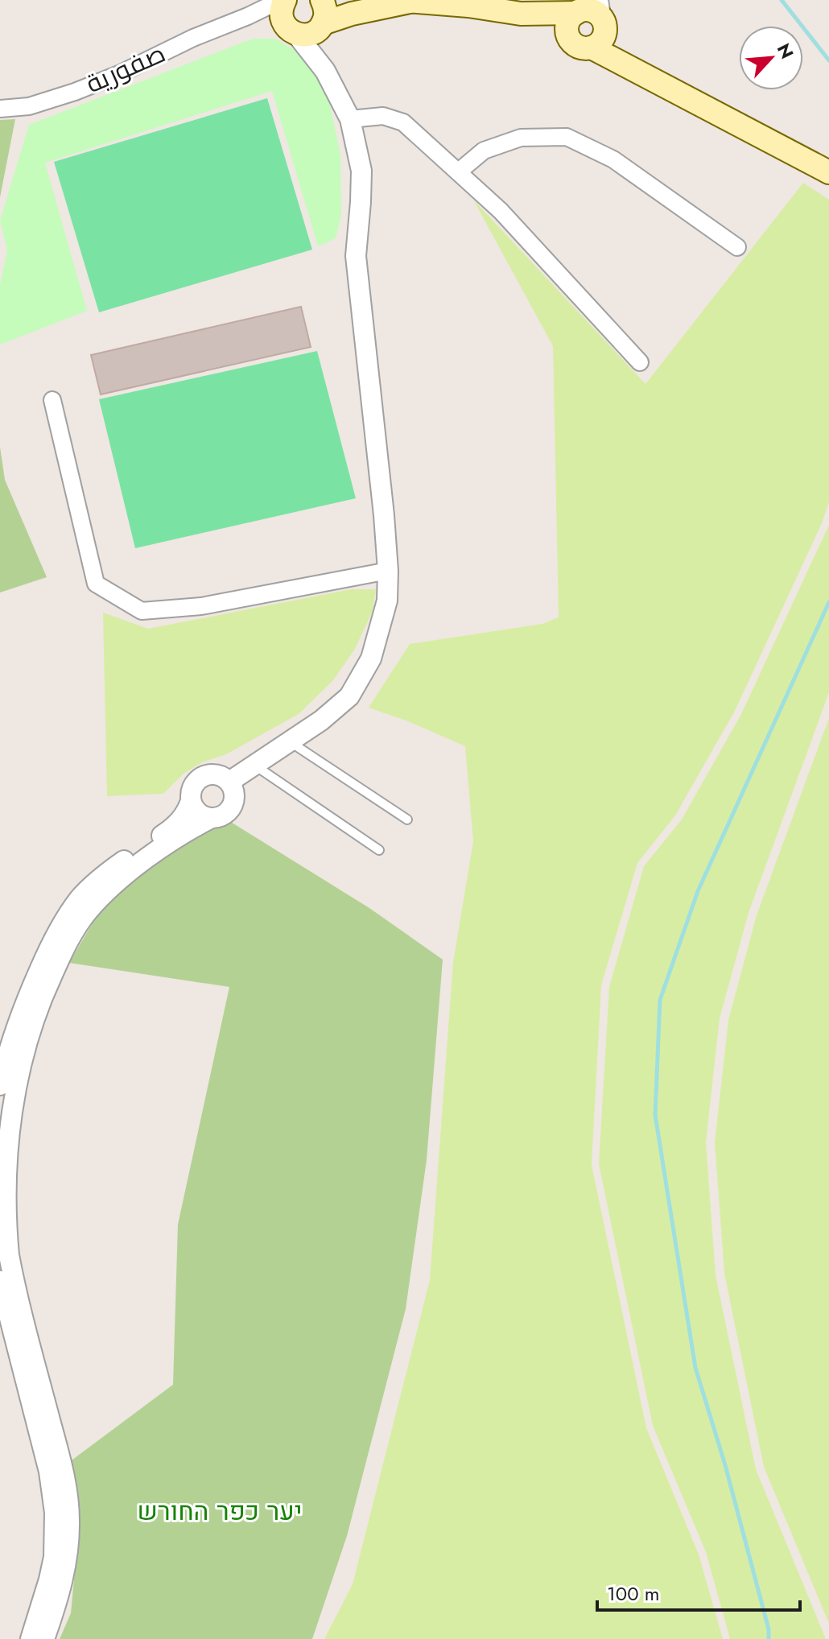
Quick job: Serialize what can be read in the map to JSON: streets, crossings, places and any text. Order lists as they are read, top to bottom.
{
  "streets": {
    "street": ["صفورية"]
  },
  "parks": ["יער כפר החורש"],
  "scale_bar": "100 m",
  "north": "top right"
}
